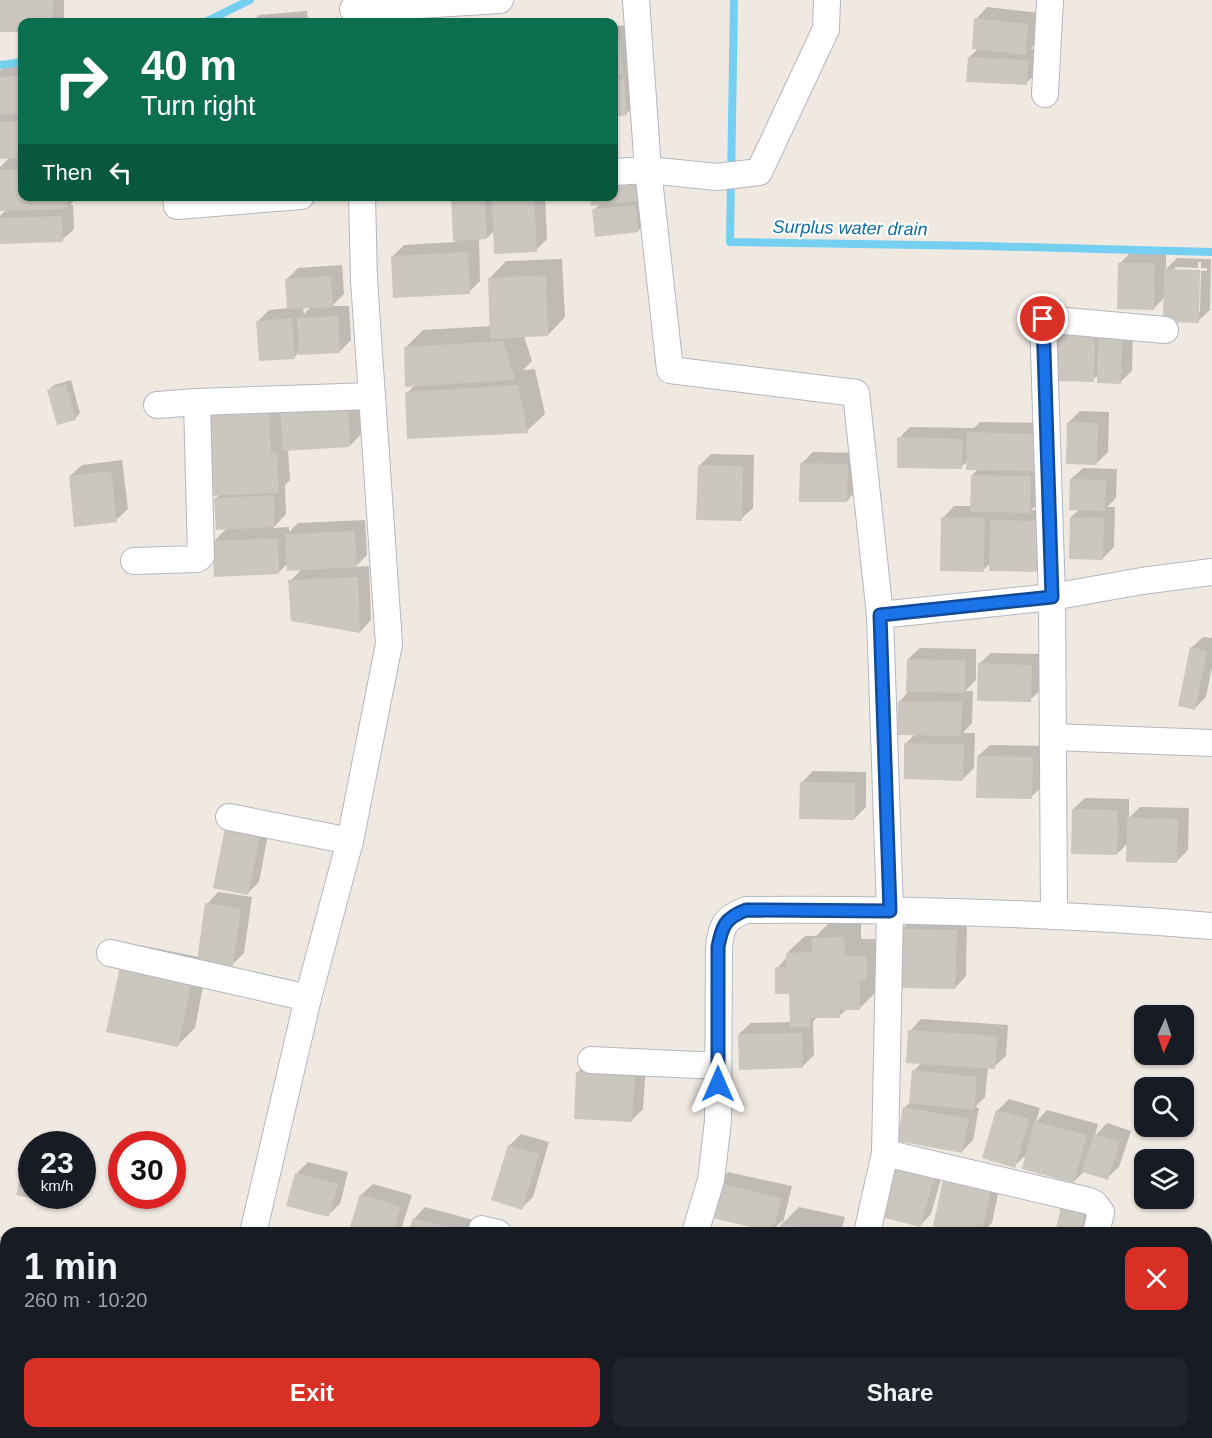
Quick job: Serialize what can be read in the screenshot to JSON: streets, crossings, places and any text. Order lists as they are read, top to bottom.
{
  "water": ["Surplus water drain"],
  "north": "bottom",
  "page": {
    "turn": ["40 m", "Turn right"],
    "then": "Then",
    "speed": "23 km/h",
    "limit": "30",
    "heading": ["1 min", "260 m · 10:20"],
    "buttons": ["Exit", "Share"]
  }
}
